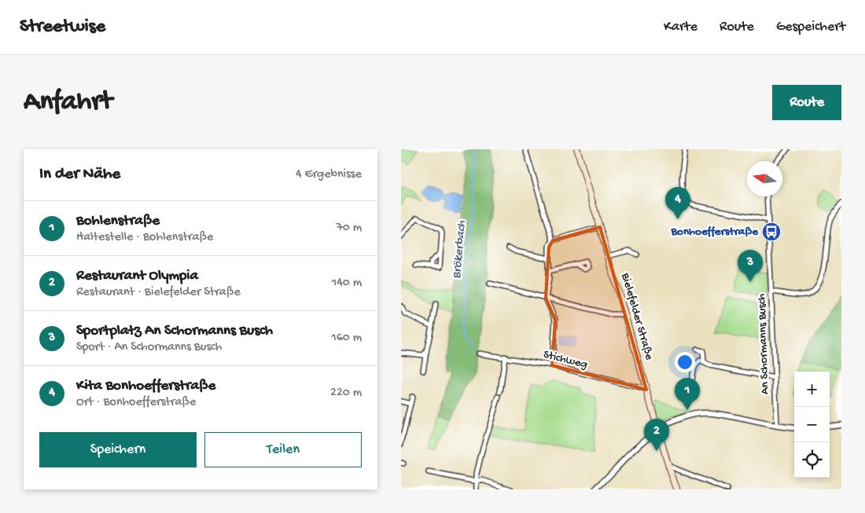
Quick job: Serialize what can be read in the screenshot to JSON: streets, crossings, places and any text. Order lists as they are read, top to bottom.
{
  "streets": {
    "main road": ["Bielefelder Straße"],
    "street": ["An Schormanns Busch", "Stichweg"]
  },
  "crossings": [
    ["Bielefelder Straße", "Stichweg"]
  ],
  "water": ["Brökerbach"],
  "places": {
    "bus stop": ["Bonhoefferstraße"]
  },
  "north": "left",
  "page": {
    "header": "Streetwise",
    "nav": ["Karte", "Route", "Gespeichert"],
    "buttons": [
      "Route",
      ["Speichern", "Teilen"]
    ],
    "title": "Anfahrt",
    "heading": ["In der Nähe", "4 Ergebnisse"],
    "pins": [
      "4",
      "3",
      "1",
      "2"
    ],
    "list": [
      {
        "mark": "1",
        "name": "Bohlenstraße",
        "note": "Haltestelle · Bohlenstraße",
        "value": "70 m"
      },
      {
        "mark": "2",
        "name": "Restaurant Olympia",
        "note": "Restaurant · Bielefelder Straße",
        "value": "140 m"
      },
      {
        "mark": "3",
        "name": "Sportplatz An Schormanns Busch",
        "note": "Sport · An Schormanns Busch",
        "value": "160 m"
      },
      {
        "mark": "4",
        "name": "Kita Bonhoefferstraße",
        "note": "Ort · Bonhoefferstraße",
        "value": "220 m"
      }
    ],
    "map_buttons": ["+", "−"]
  }
}
